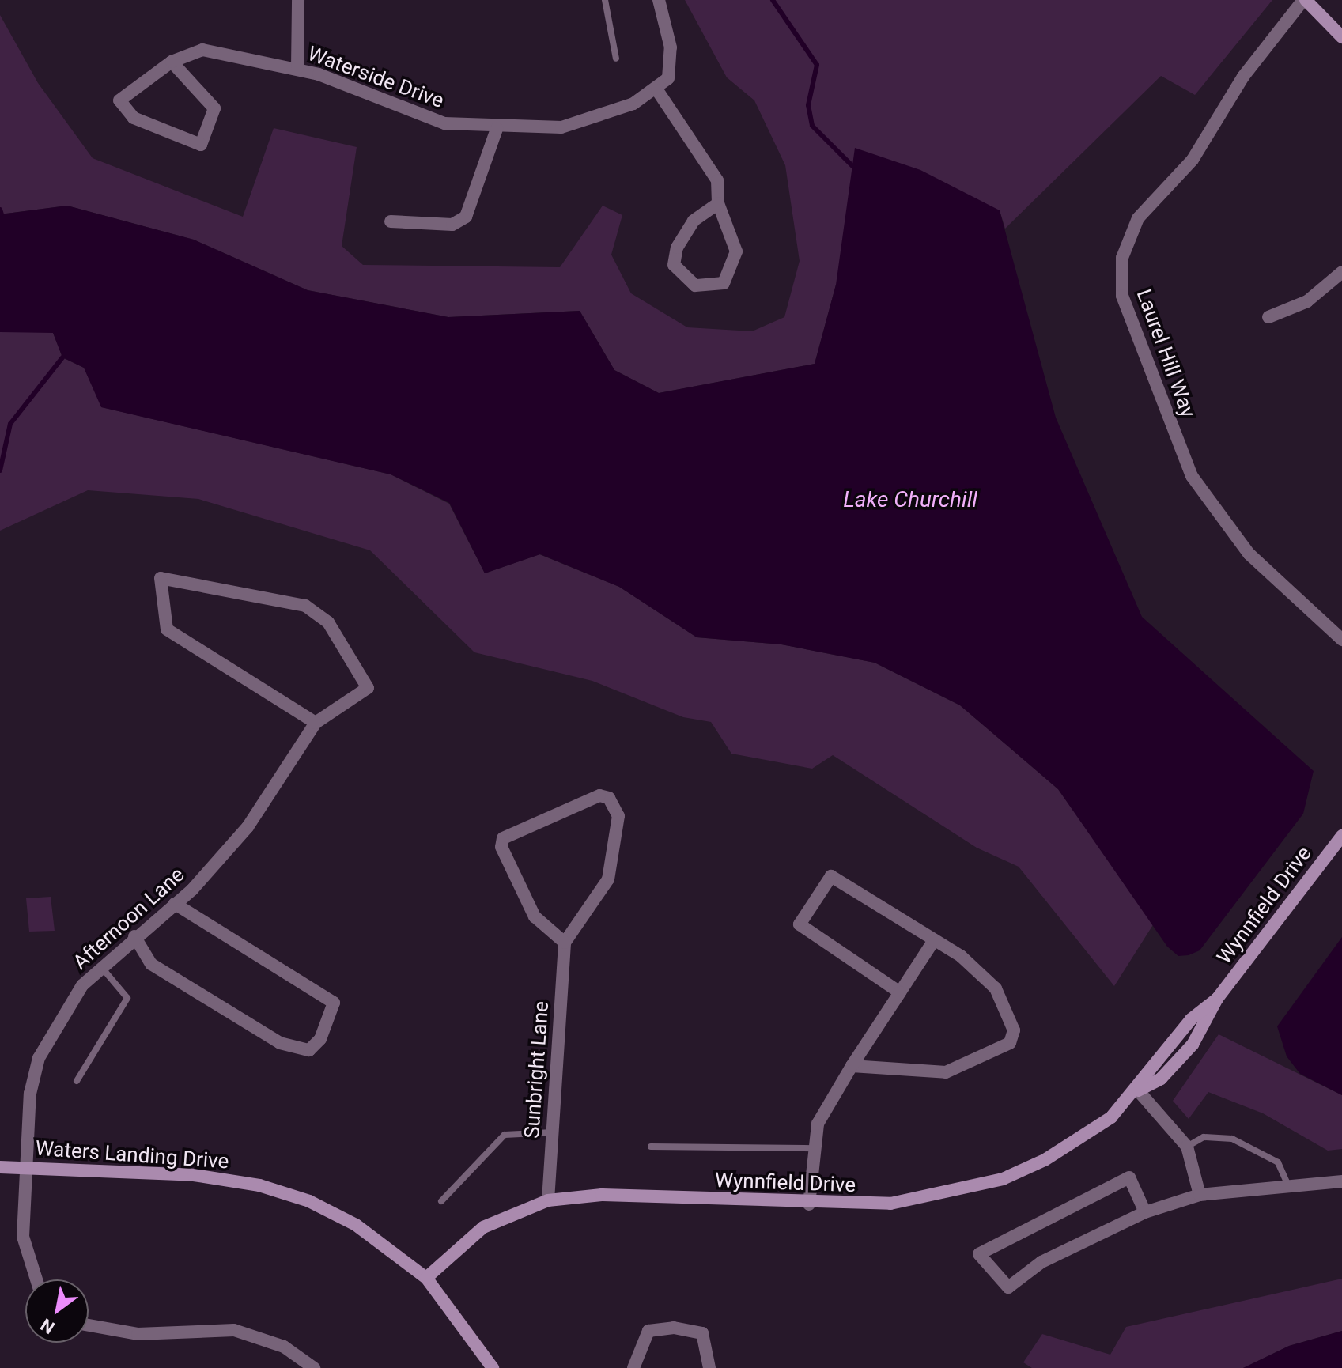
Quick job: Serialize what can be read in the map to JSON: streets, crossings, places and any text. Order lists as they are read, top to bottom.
{
  "streets": {
    "street": [
      "Waterside Drive",
      "Laurel Hill Way",
      "Wynnfield Drive",
      "Afternoon Lane",
      "Sunbright Lane",
      "Waters Landing Drive"
    ]
  },
  "crossings": [
    ["Wynnfield Drive", "Sunbright Lane"],
    ["Wynnfield Drive", "Waters Landing Drive"],
    ["Afternoon Lane", "Waters Landing Drive"]
  ],
  "water": ["Lake Churchill"],
  "north": "bottom left"
}
